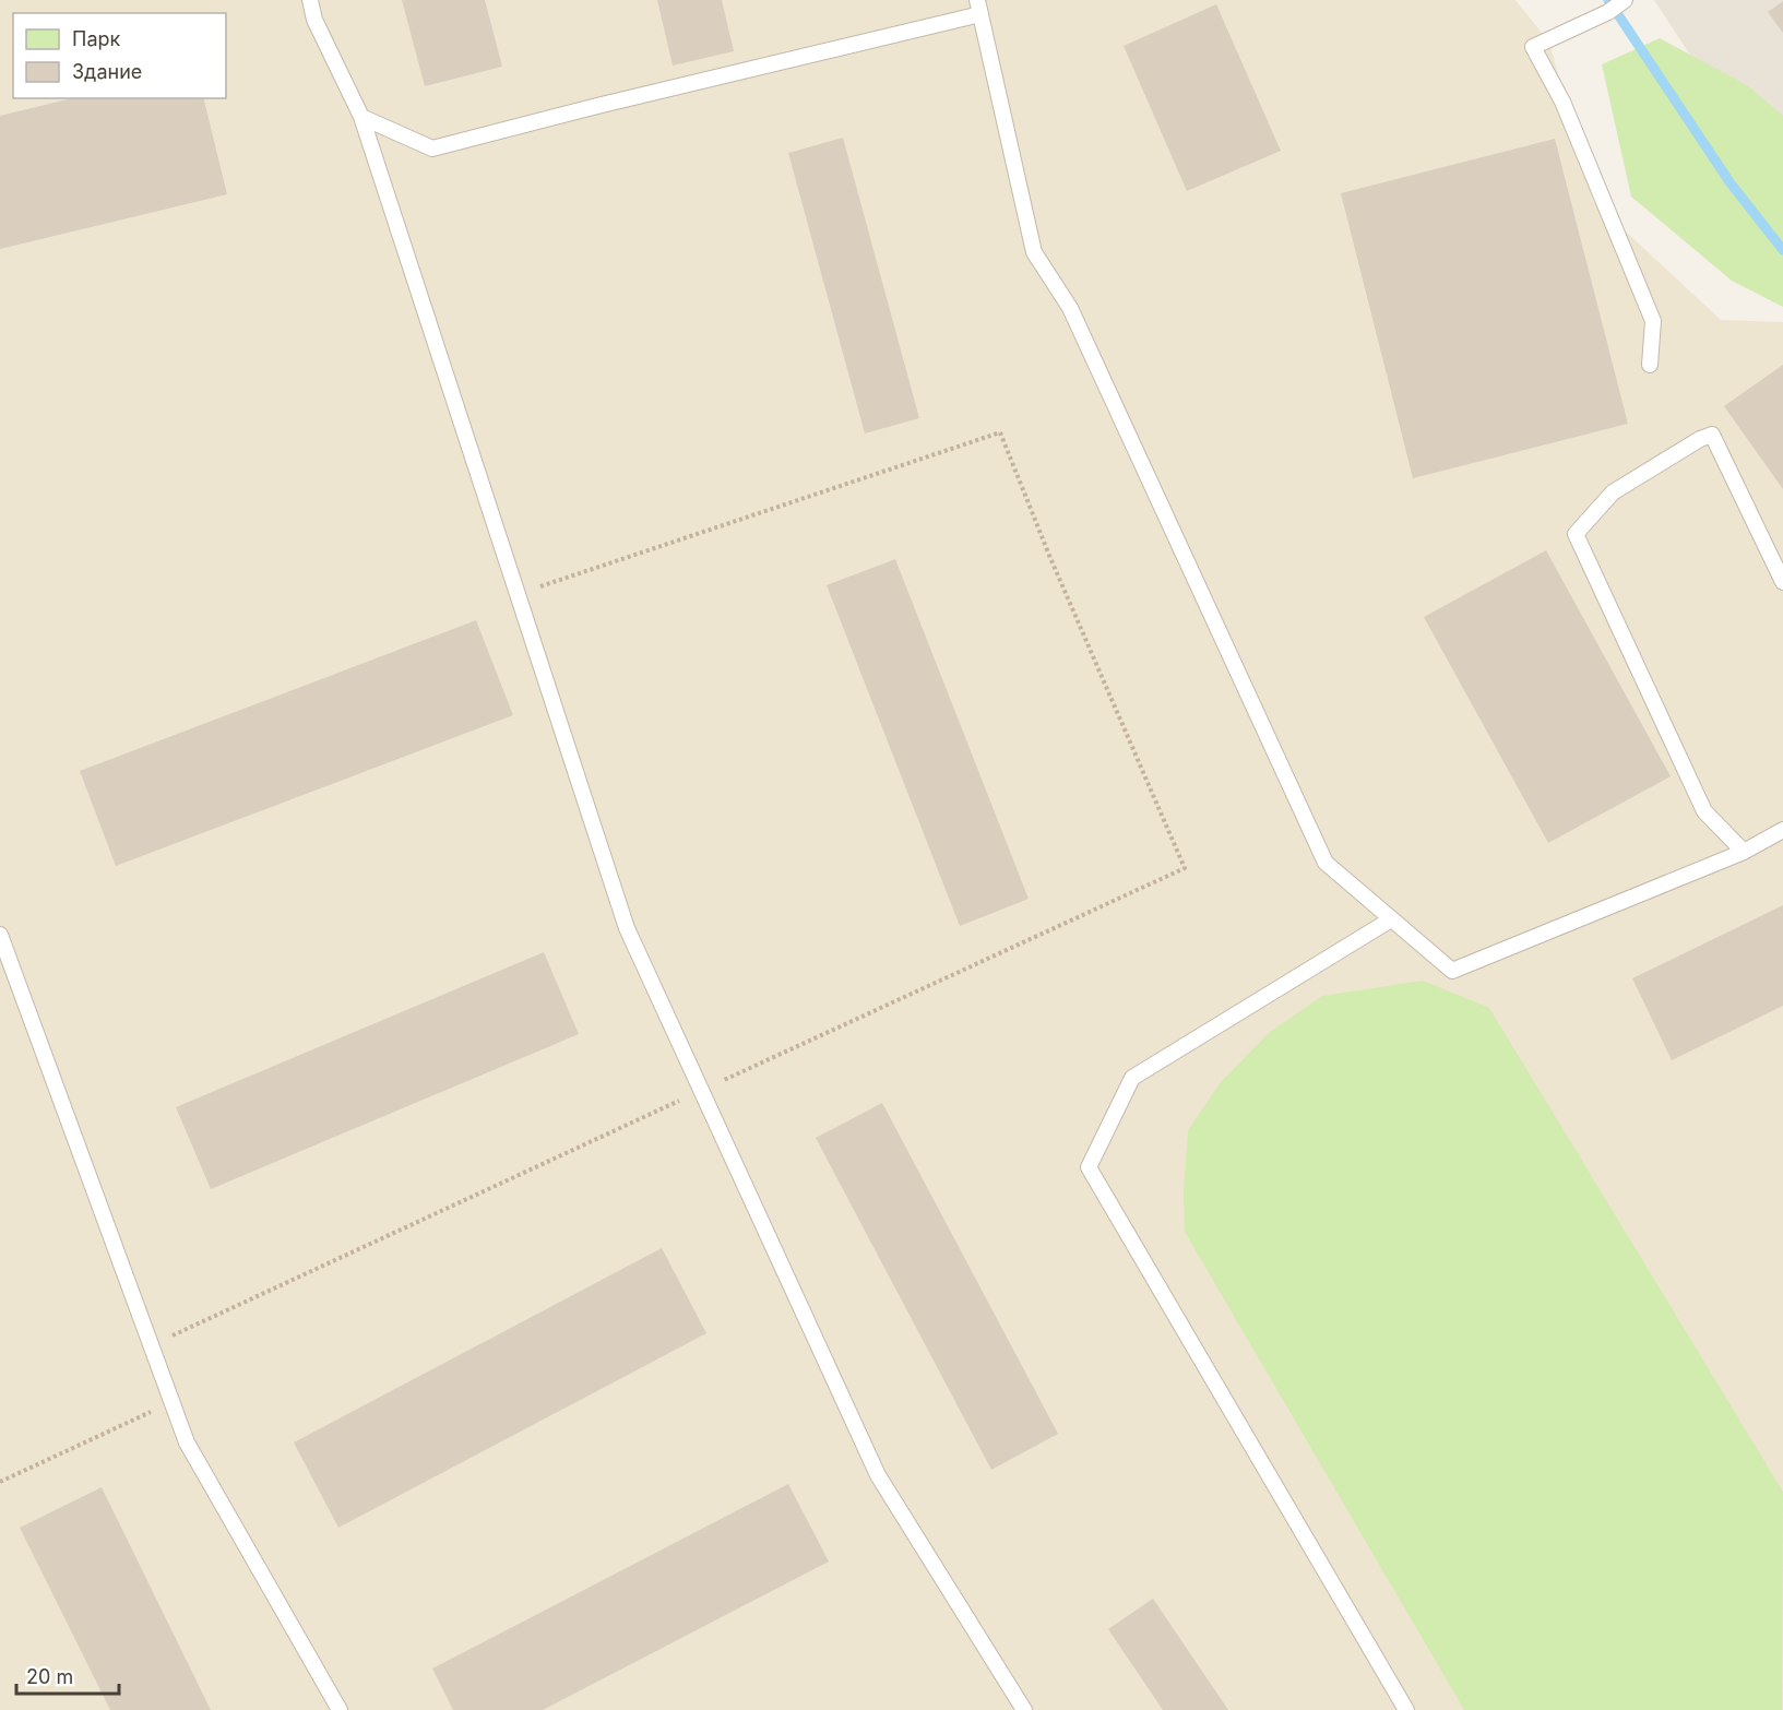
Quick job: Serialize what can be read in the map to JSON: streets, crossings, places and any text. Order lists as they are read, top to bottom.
{
  "legend": ["Парк", "Здание"],
  "scale_bar": "20 m"
}
